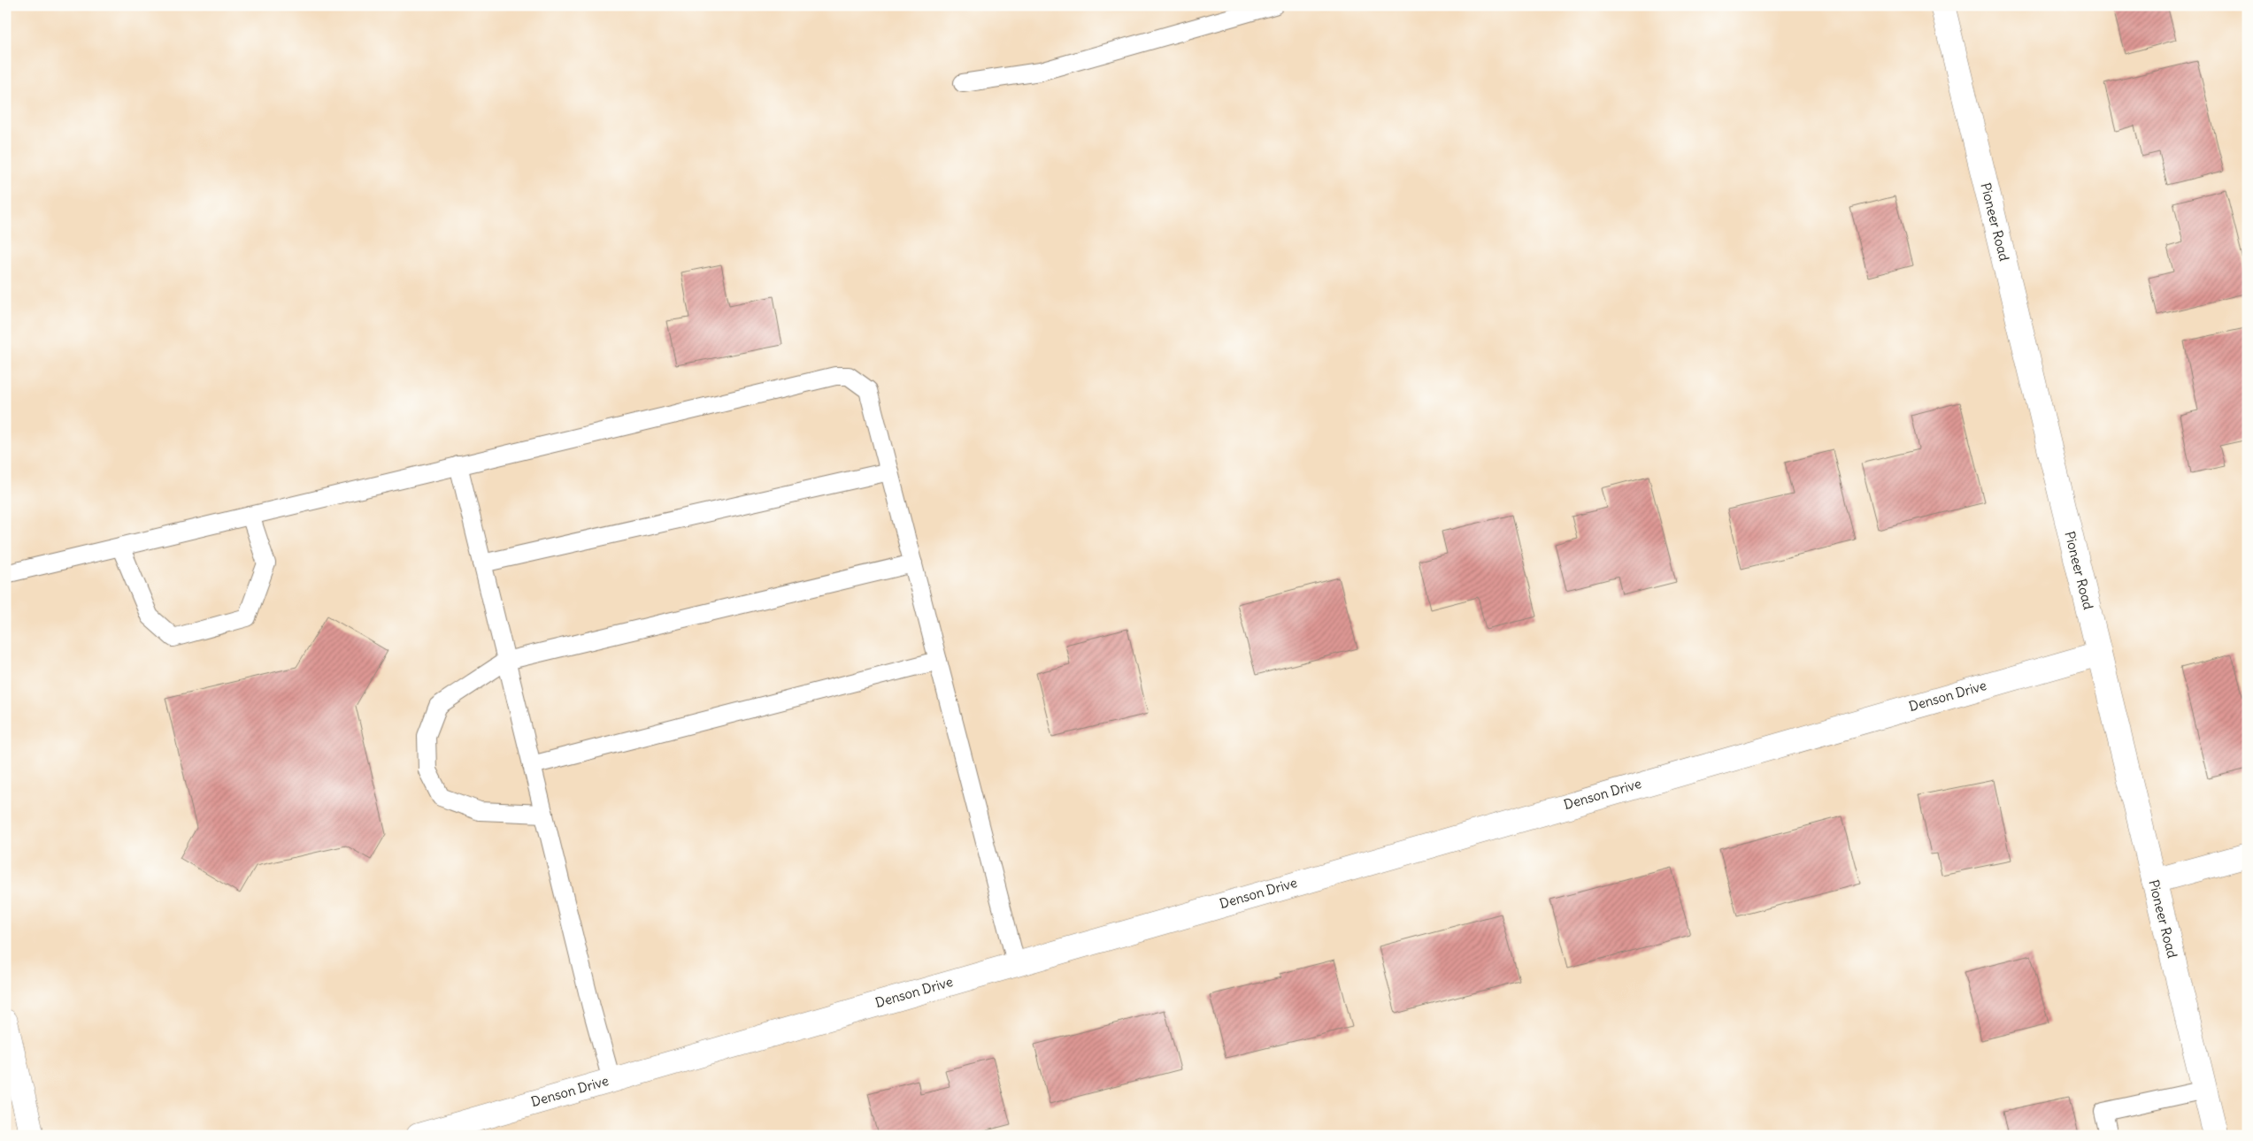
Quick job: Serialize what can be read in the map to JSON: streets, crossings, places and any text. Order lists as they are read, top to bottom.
{
  "streets": {
    "street": ["Pioneer Road", "Denson Drive"]
  },
  "crossings": [
    ["Pioneer Road", "Denson Drive"]
  ]
}
